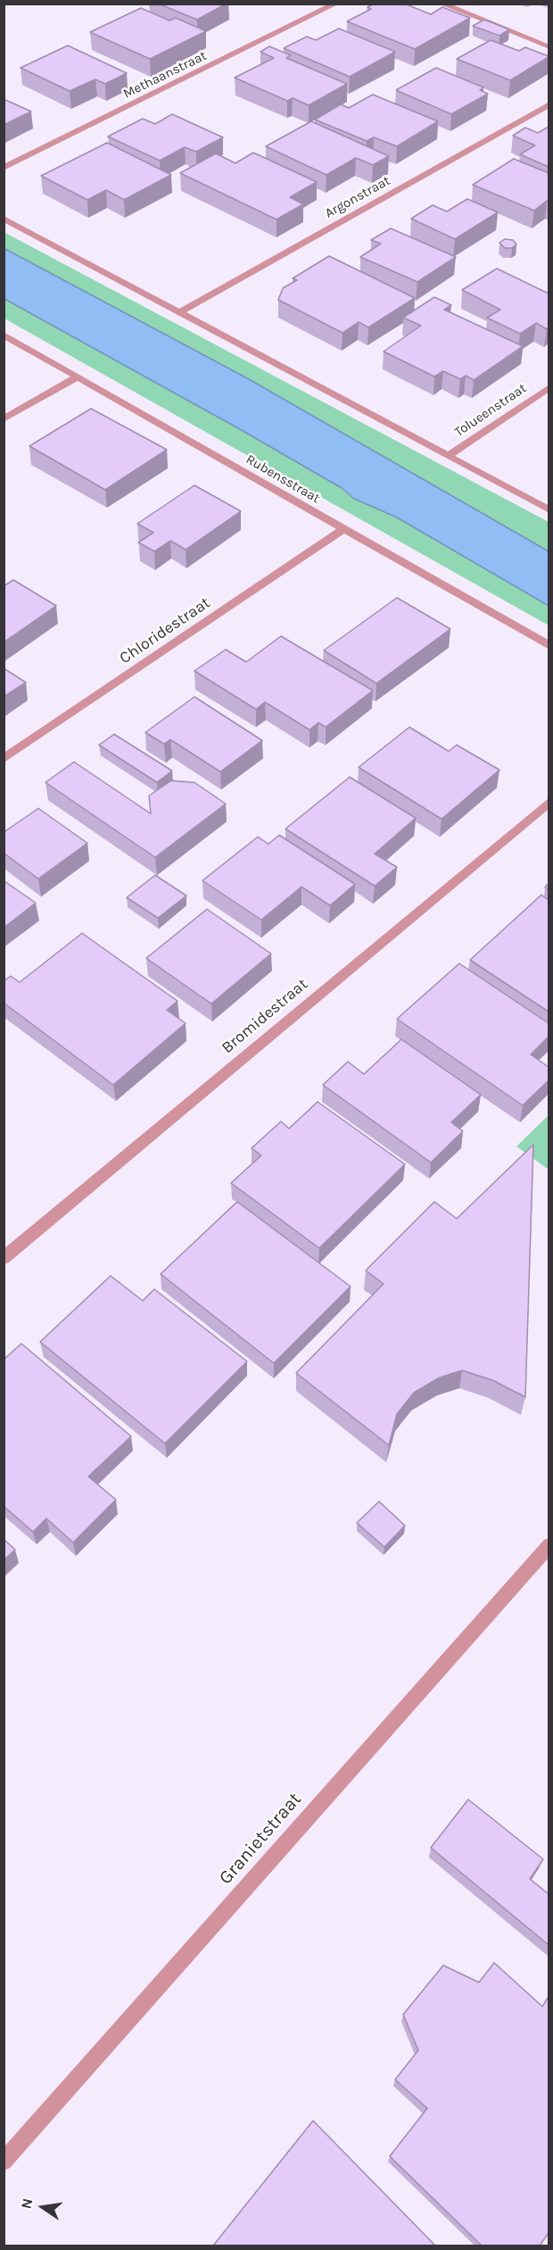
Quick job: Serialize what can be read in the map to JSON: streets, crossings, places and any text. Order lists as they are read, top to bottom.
{
  "streets": {
    "street": [
      "Methaanstraat",
      "Argonstraat",
      "Tolueenstraat",
      "Rubensstraat",
      "Chloridestraat",
      "Bromidestraat",
      "Granietstraat"
    ]
  },
  "crossings": [
    ["Rubensstraat", "Chloridestraat"]
  ],
  "north": "left"
}
